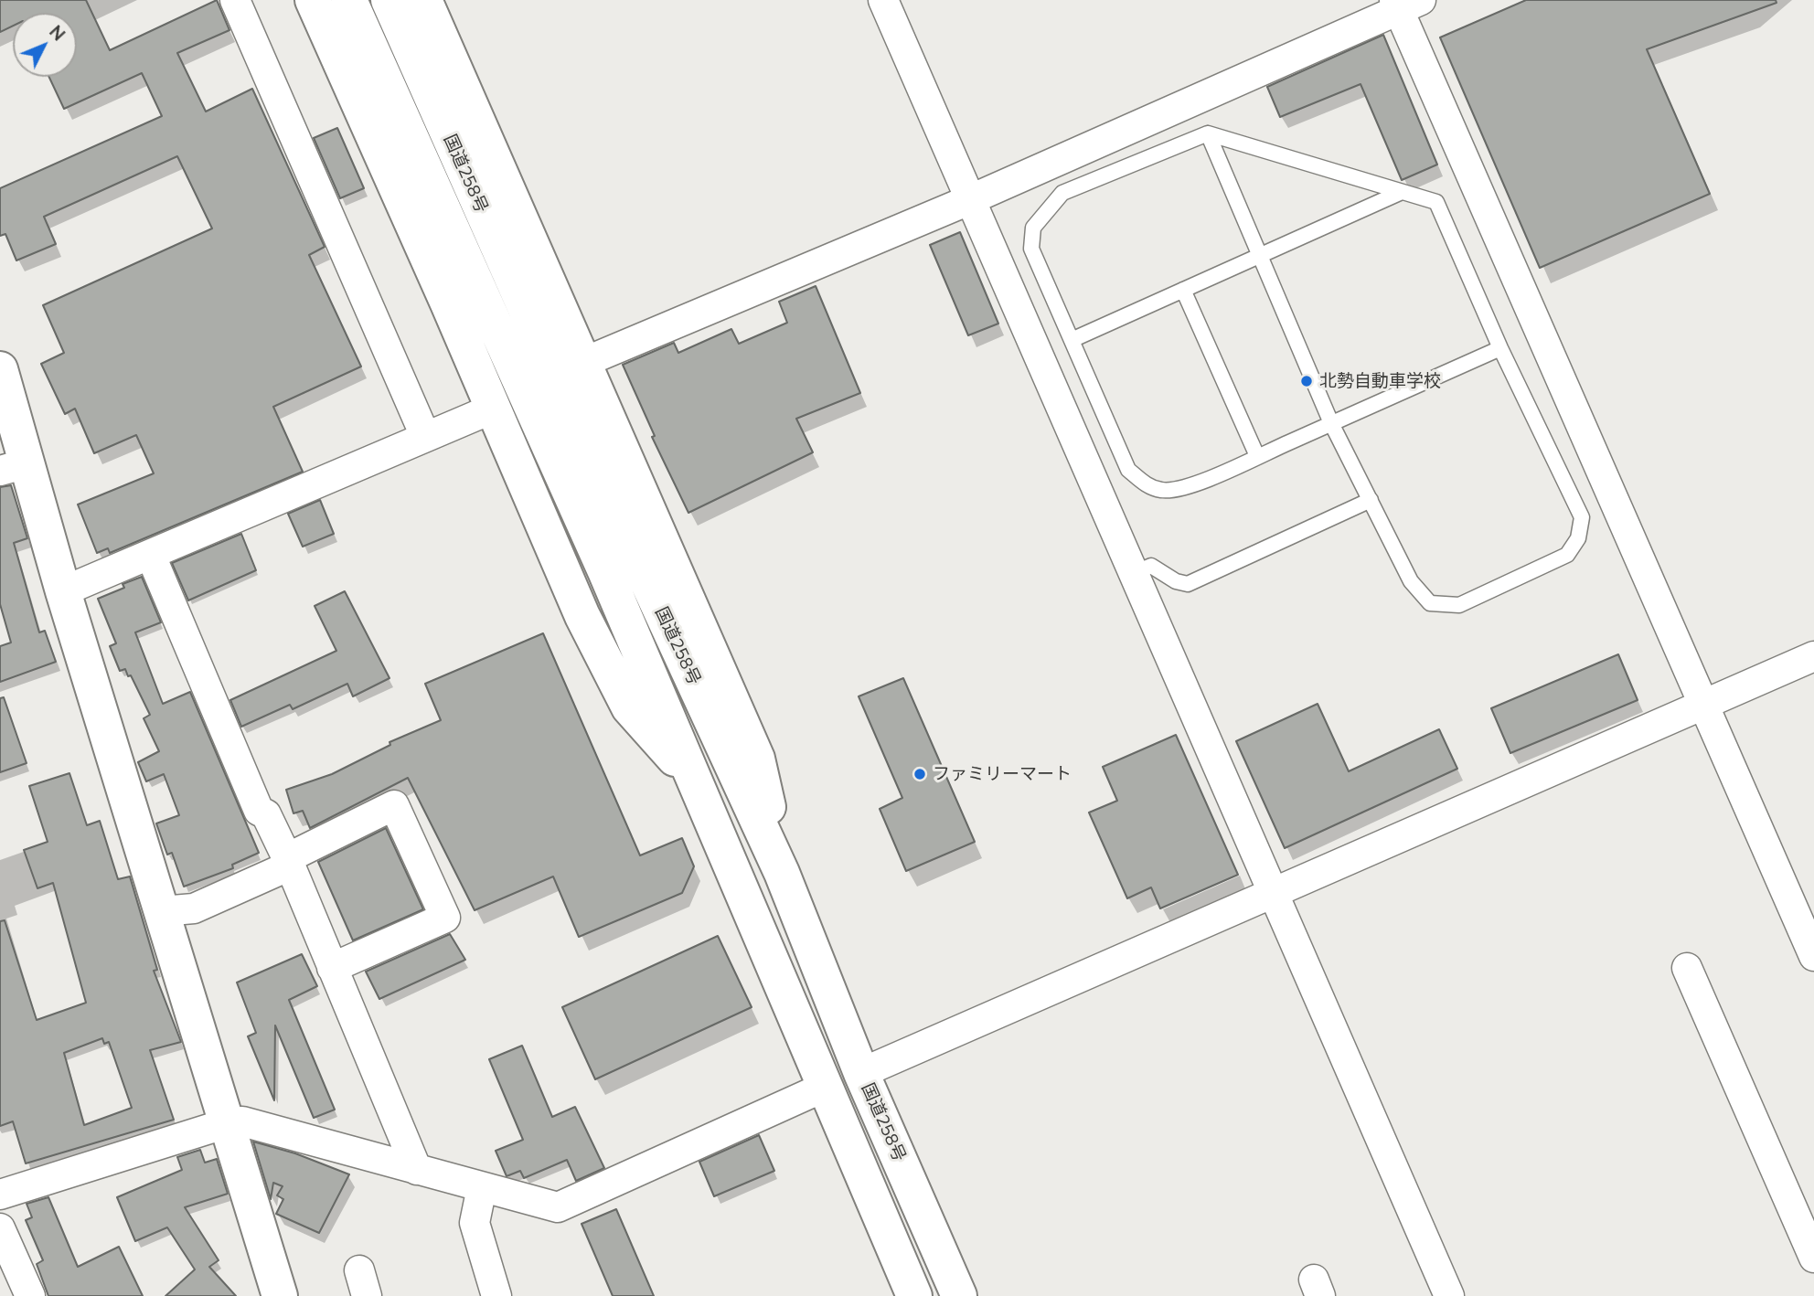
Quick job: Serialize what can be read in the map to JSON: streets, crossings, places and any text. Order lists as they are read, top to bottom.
{
  "streets": {
    "main road": ["国道258号"]
  },
  "places": ["北勢自動車学校", "ファミリーマート"],
  "north": "top right"
}
